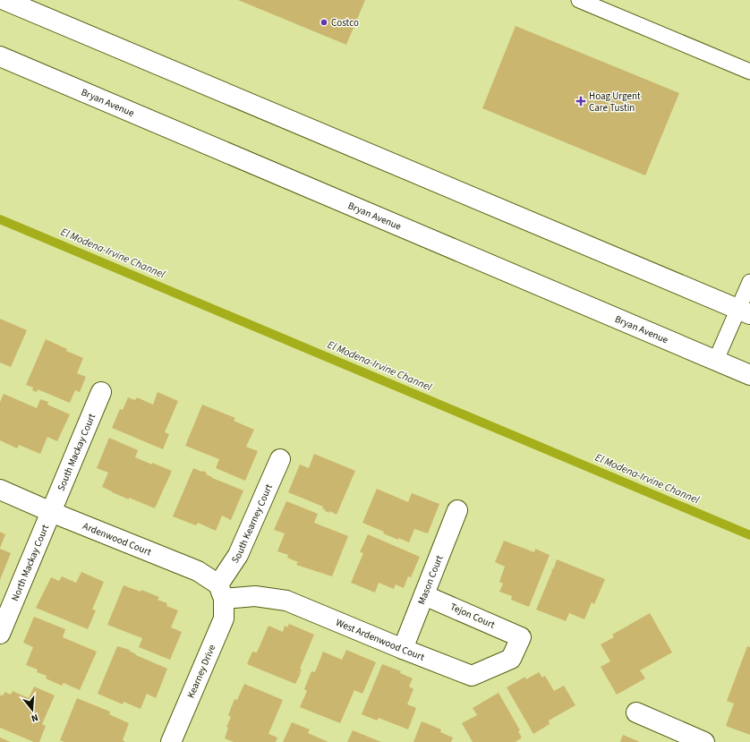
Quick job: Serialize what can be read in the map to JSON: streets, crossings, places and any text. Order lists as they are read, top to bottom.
{
  "streets": {
    "main road": [
      "Bryan Avenue",
      "South Mackay Court",
      "South Kearney Court",
      "Ardenwood Court",
      "North Mackay Court",
      "Mason Court",
      "Tejon Court",
      "West Ardenwood Court",
      "Kearney Drive"
    ]
  },
  "crossings": [
    ["South Mackay Court", "Ardenwood Court"],
    ["South Mackay Court", "North Mackay Court"],
    ["South Kearney Court", "Ardenwood Court"],
    ["South Kearney Court", "West Ardenwood Court"],
    ["South Kearney Court", "Kearney Drive"],
    ["Ardenwood Court", "North Mackay Court"],
    ["Ardenwood Court", "West Ardenwood Court"],
    ["Ardenwood Court", "Kearney Drive"],
    ["Mason Court", "Tejon Court"],
    ["Mason Court", "West Ardenwood Court"],
    ["Tejon Court", "West Ardenwood Court"],
    ["West Ardenwood Court", "Kearney Drive"]
  ],
  "water": ["El Modena-Irvine Channel"],
  "places": {
    "other": ["Costco"],
    "health": ["Hoag Urgent Care Tustin"]
  },
  "north": "bottom"
}
